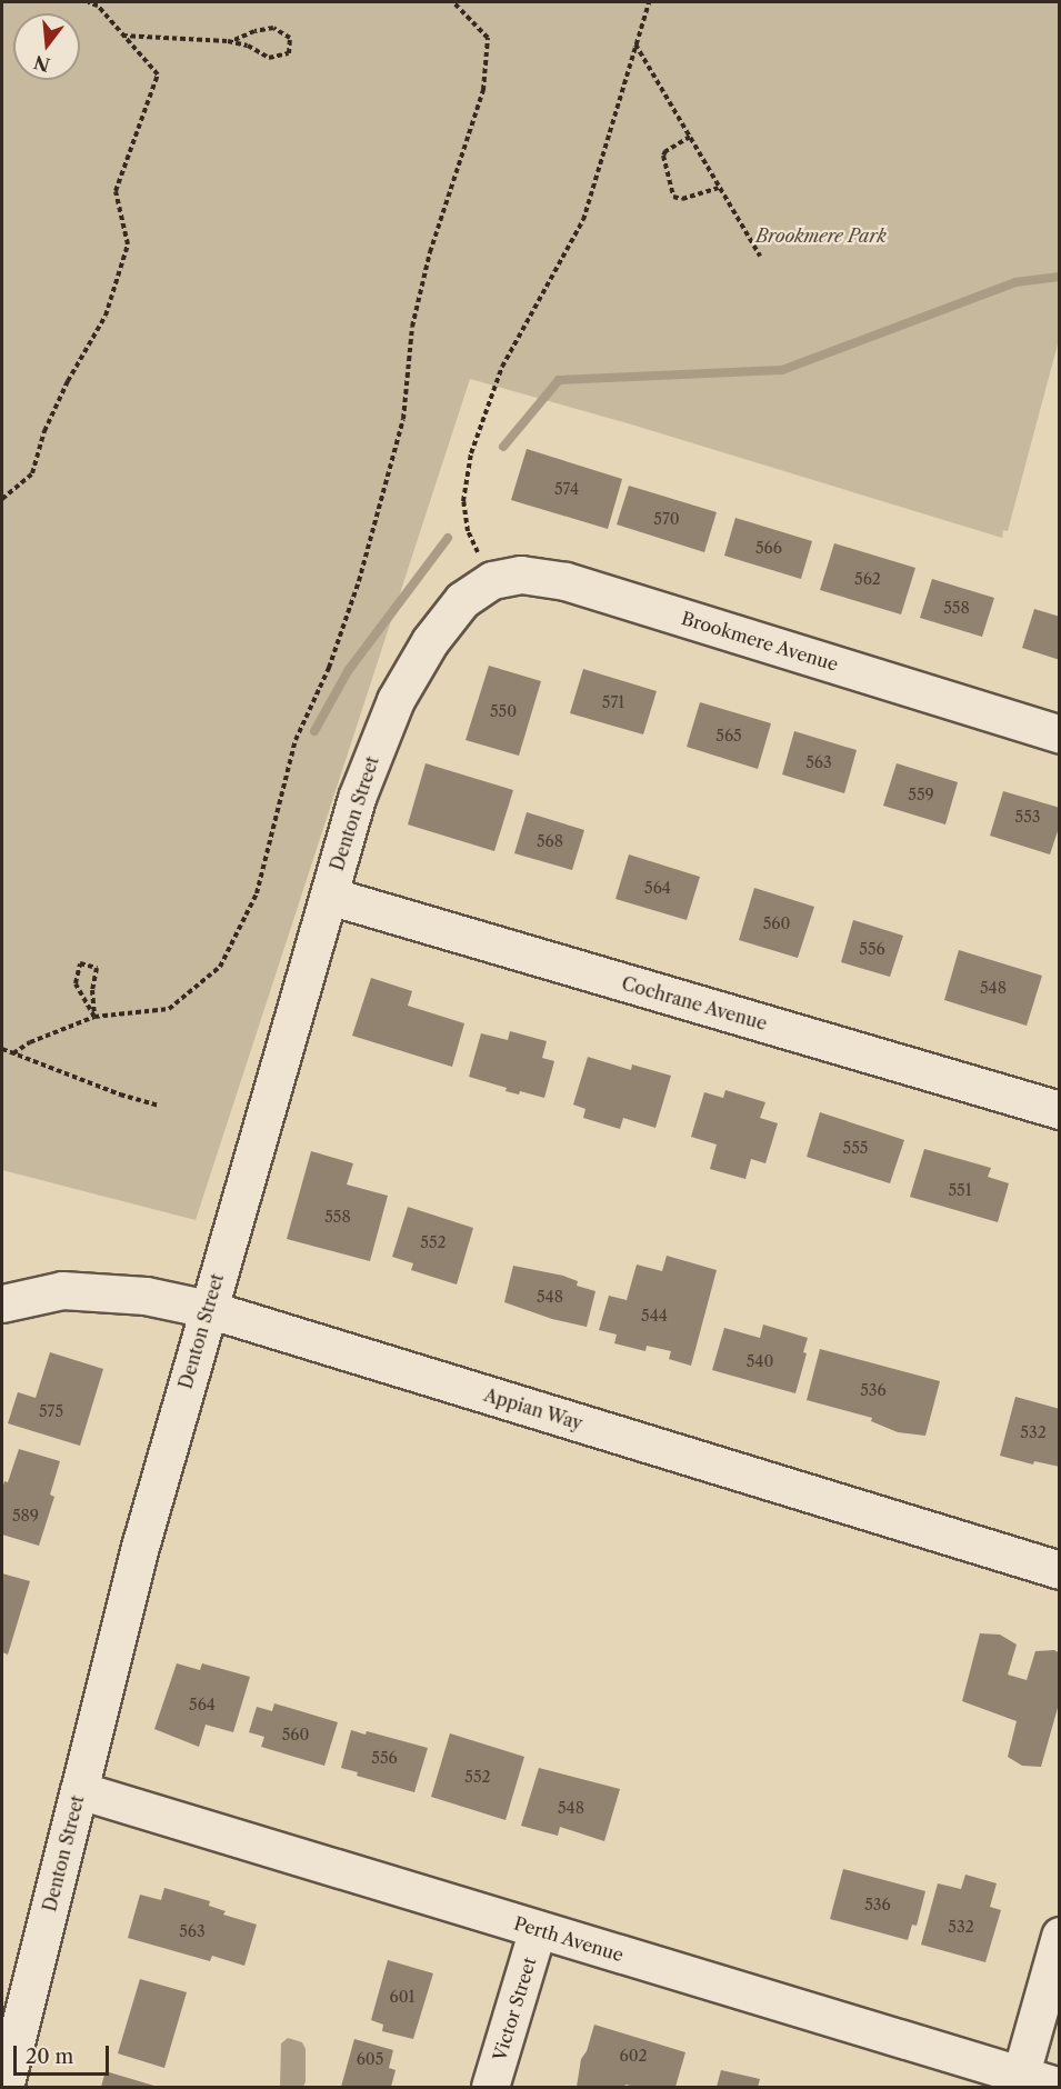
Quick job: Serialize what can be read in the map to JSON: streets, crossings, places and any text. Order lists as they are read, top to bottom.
{
  "streets": {
    "street": [
      "Brookmere Avenue",
      "Denton Street",
      "Cochrane Avenue",
      "Appian Way",
      "Perth Avenue",
      "Victor Street"
    ]
  },
  "crossings": [
    ["Brookmere Avenue", "Denton Street"],
    ["Denton Street", "Cochrane Avenue"],
    ["Denton Street", "Appian Way"],
    ["Denton Street", "Perth Avenue"],
    ["Perth Avenue", "Victor Street"]
  ],
  "parks": ["Brookmere Park"],
  "house_numbers": [
    "574",
    "570",
    "566",
    "562",
    "558",
    "571",
    "550",
    "565",
    "563",
    "559",
    "553",
    "568",
    "564",
    "560",
    "556",
    "548",
    "555",
    "551",
    "558",
    "552",
    "548",
    "544",
    "540",
    "536",
    "575",
    "532",
    "589",
    "564",
    "560",
    "556",
    "552",
    "548",
    "536",
    "532",
    "563",
    "601",
    "602",
    "605"
  ],
  "scale_bar": "20 m",
  "north": "bottom"
}
